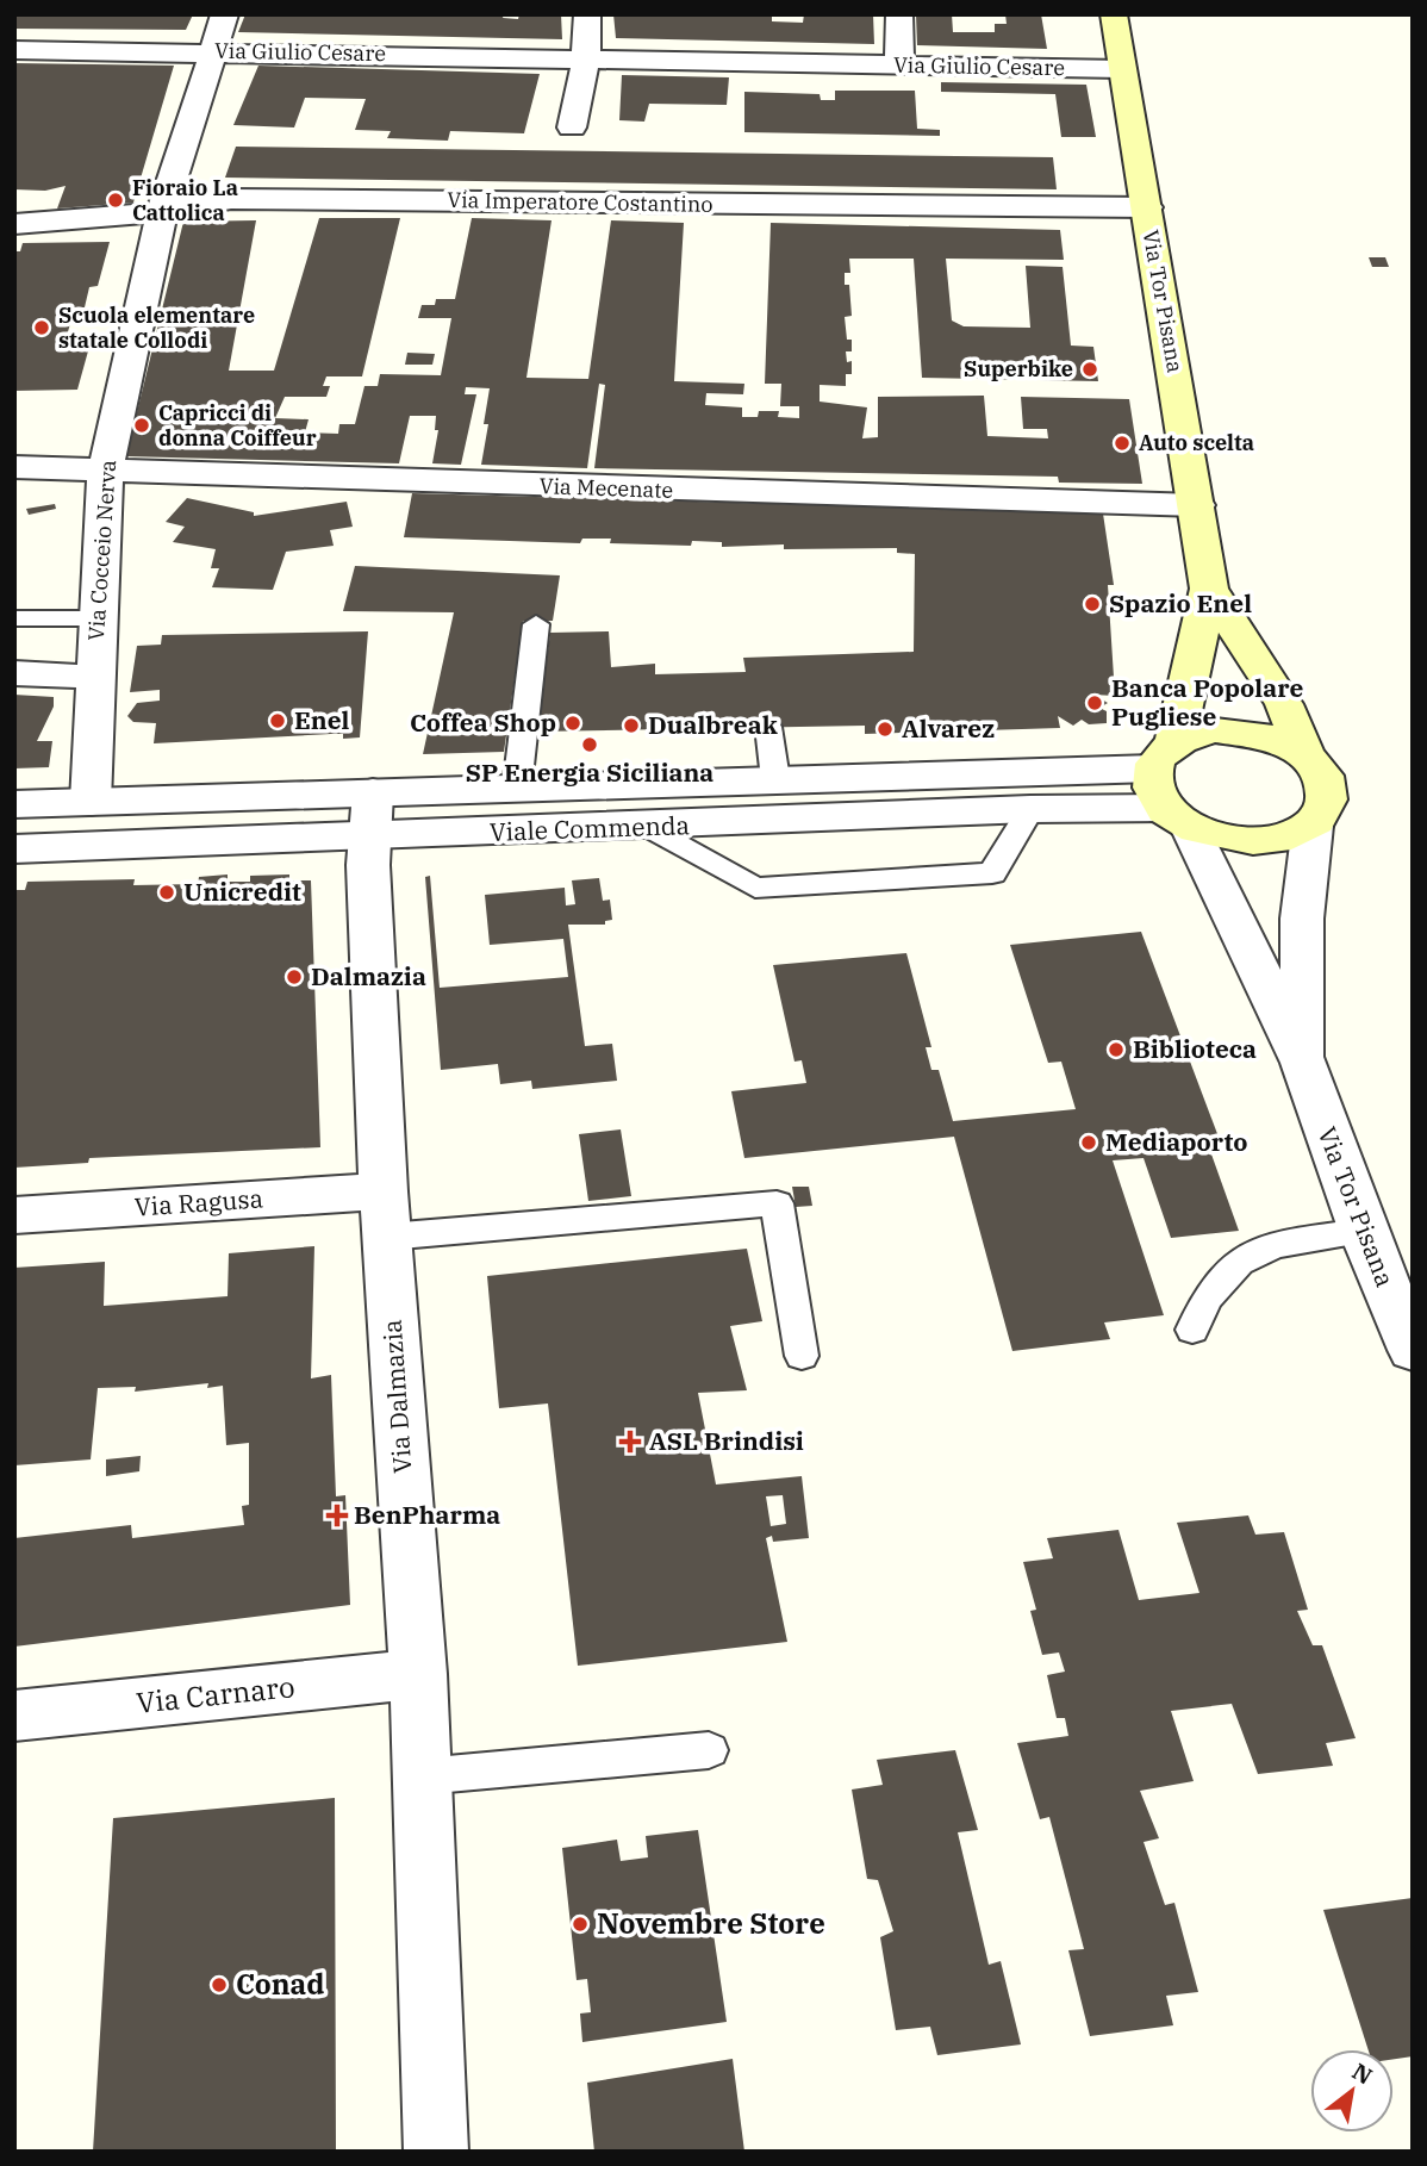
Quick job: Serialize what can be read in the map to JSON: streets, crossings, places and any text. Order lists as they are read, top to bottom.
{
  "streets": {
    "main road": ["Via Tor Pisana"],
    "street": [
      "Via Giulio Cesare",
      "Via Imperatore Costantino",
      "Via Mecenate",
      "Via Cocceio Nerva",
      "Viale Commenda",
      "Via Ragusa",
      "Via Dalmazia",
      "Via Carnaro"
    ]
  },
  "crossings": [
    ["Via Giulio Cesare", "Via Tor Pisana"],
    ["Via Giulio Cesare", "Via Cocceio Nerva"],
    ["Via Imperatore Costantino", "Via Tor Pisana"],
    ["Via Imperatore Costantino", "Via Cocceio Nerva"],
    ["Via Tor Pisana", "Via Mecenate"],
    ["Via Tor Pisana", "Viale Commenda"],
    ["Via Mecenate", "Via Cocceio Nerva"],
    ["Via Cocceio Nerva", "Viale Commenda"],
    ["Viale Commenda", "Via Dalmazia"],
    ["Via Ragusa", "Via Dalmazia"],
    ["Via Dalmazia", "Via Carnaro"]
  ],
  "places": {
    "other": [
      "Fioraio La Cattolica",
      "Scuola elementare statale Collodi",
      "Superbike",
      "Capricci di donna Coiffeur",
      "Auto scelta",
      "Spazio Enel",
      "Banca Popolare Pugliese",
      "Enel",
      "Coffea Shop",
      "Dualbreak",
      "Alvarez",
      "SP Energia Siciliana",
      "Unicredit",
      "Dalmazia",
      "Biblioteca",
      "Mediaporto",
      "Novembre Store",
      "Conad"
    ],
    "health": ["ASL Brindisi", "BenPharma"]
  },
  "north": "top right"
}
